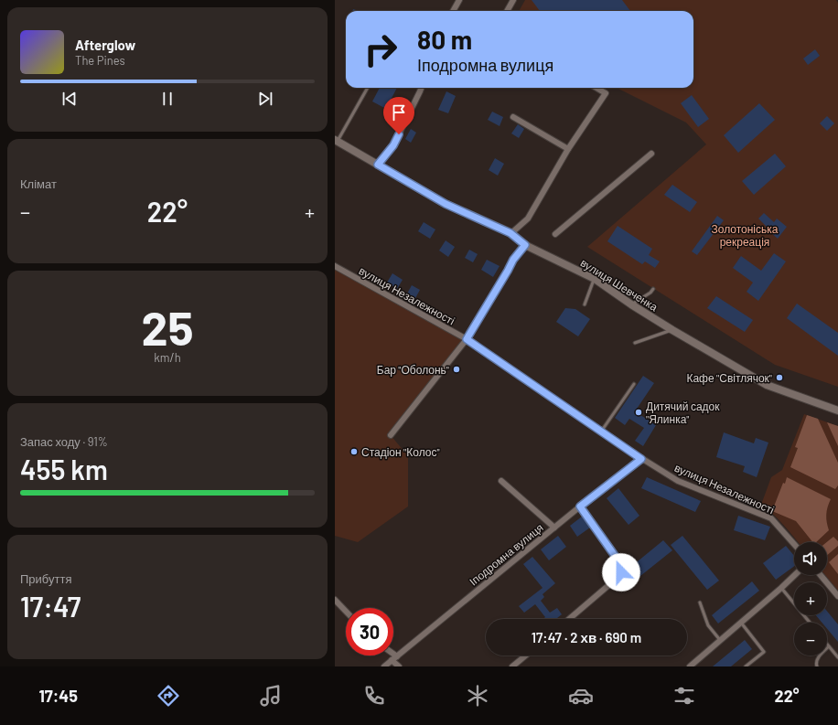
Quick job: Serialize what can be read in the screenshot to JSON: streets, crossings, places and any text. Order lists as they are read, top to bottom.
{
  "streets": {
    "main road": ["вулиця Шевченка"],
    "street": ["вулиця Незалежності", "Іподромна вулиця"]
  },
  "crossings": [
    ["вулиця Незалежності", "Іподромна вулиця"]
  ],
  "parks": ["Золотоніська рекреація"],
  "places": [
    "Бар \"Оболонь\"",
    "Кафе \"Світлячок\"",
    "Дитячий садок \"Ялинка\"",
    "Стадіон \"Колос\""
  ],
  "page": {
    "turn": ["80 m", "Іподромна вулиця"],
    "song": ["Afterglow", "The Pines"],
    "tile": [
      "Клімат",
      ["25", "km/h"],
      ["Запас ходу · 91%", "455 km"],
      ["Прибуття", "17:47"]
    ],
    "heat": ["−", "22°", "+"],
    "map_buttons": ["+", "−"],
    "limit": "30",
    "trip": "17:47 · 2 хв · 690 m",
    "tabs": ["17:45", "22°"]
  }
}
